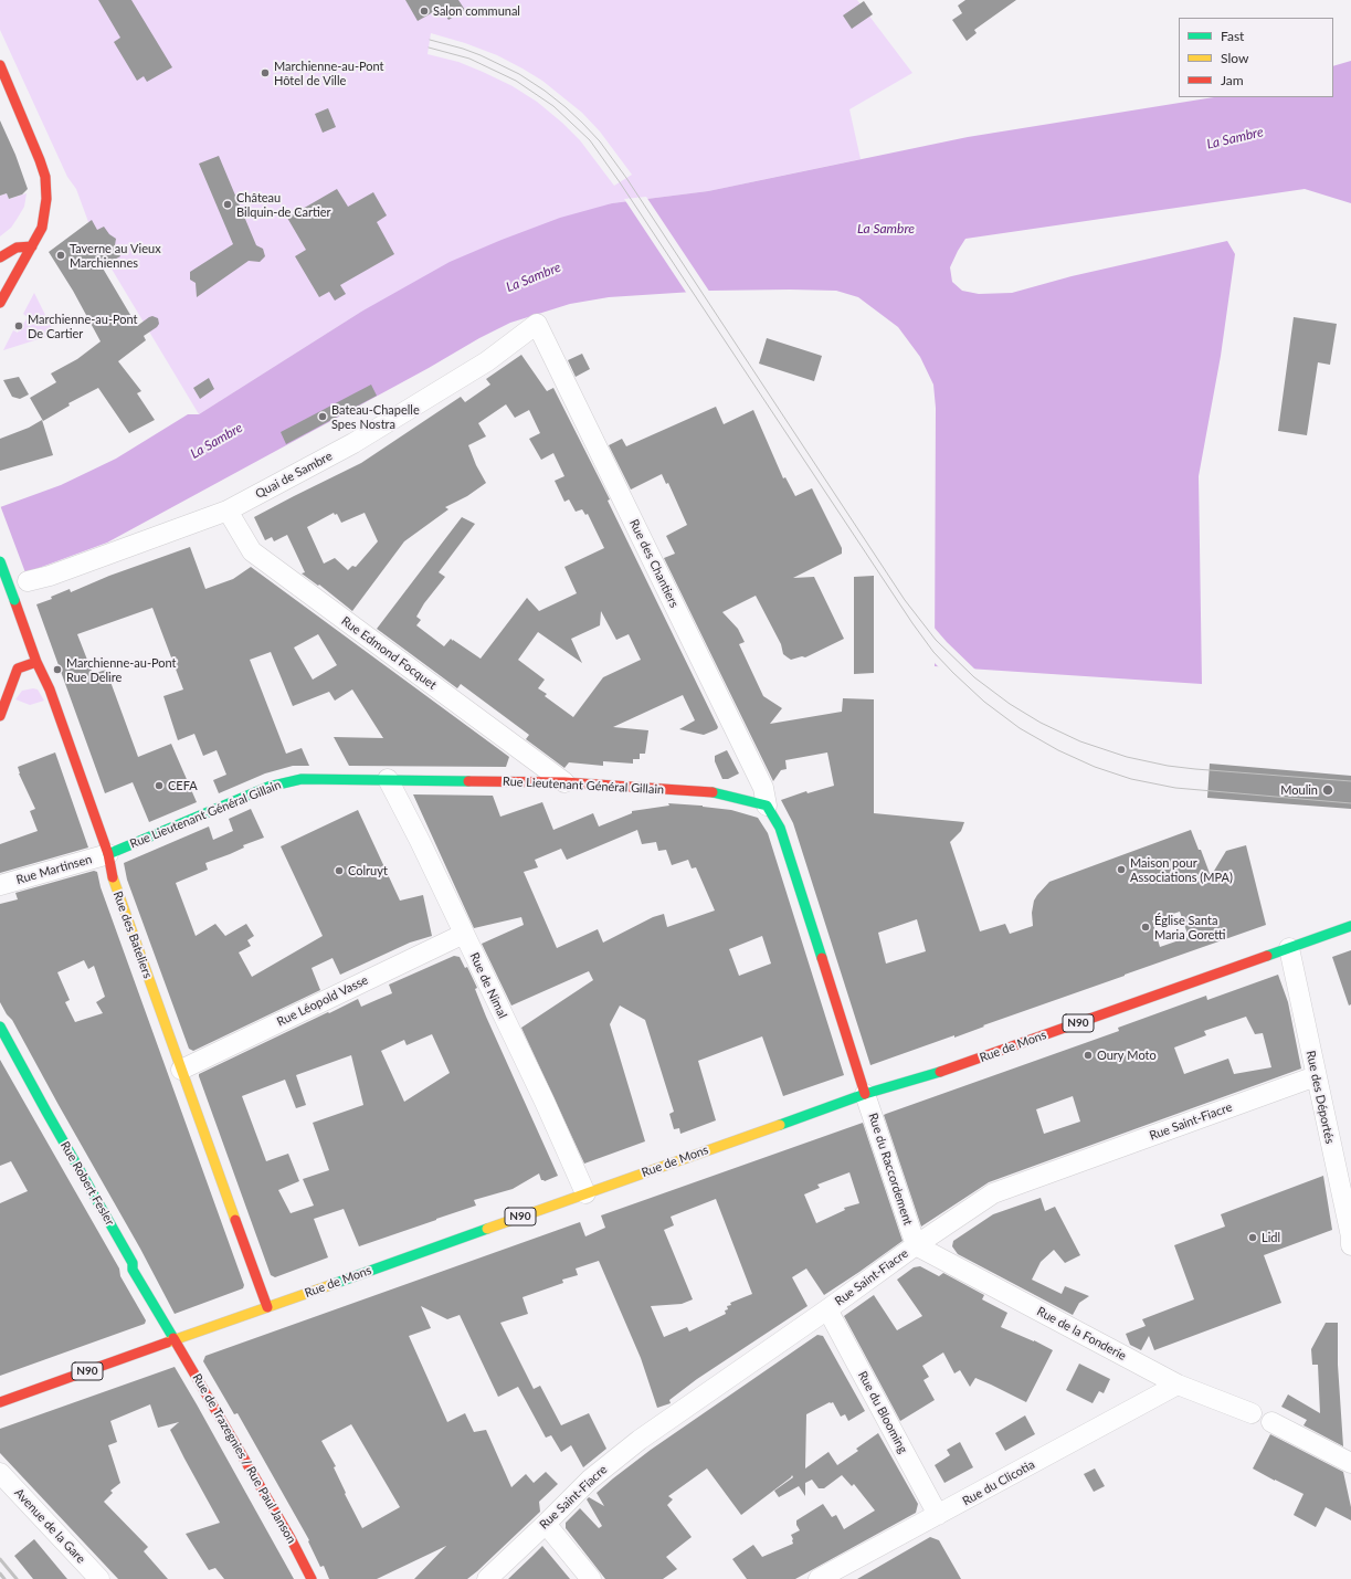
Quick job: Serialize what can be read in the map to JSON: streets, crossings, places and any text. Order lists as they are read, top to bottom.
{
  "streets": {
    "main road": [
      "Rue Lieutenant Général Gillain",
      "Rue des Bateliers",
      "N90",
      "Rue de Mons",
      "Rue Robert Fesler",
      "Rue de Trazegnies / Rue Paul Janson"
    ],
    "street": [
      "Quai de Sambre",
      "Rue des Chantiers",
      "Rue Edmond Focquet",
      "Rue Martinsen",
      "Rue de Nimal",
      "Rue Léopold Vasse",
      "Rue des Déportés",
      "Rue Saint-Fiacre",
      "Rue du Raccordement",
      "Rue de la Fonderie",
      "Rue du Blooming",
      "Rue du Clicotia",
      "Avenue de la Gare"
    ]
  },
  "crossings": [
    ["Quai de Sambre", "Rue des Chantiers"],
    ["Quai de Sambre", "Rue Edmond Focquet"],
    ["Rue des Chantiers", "Rue Lieutenant Général Gillain"],
    ["Rue Edmond Focquet", "Rue Lieutenant Général Gillain"],
    ["Rue Lieutenant Général Gillain", "Rue Martinsen"],
    ["Rue Lieutenant Général Gillain", "Rue des Bateliers"],
    ["Rue Lieutenant Général Gillain", "Rue de Nimal"],
    ["Rue Martinsen", "Rue des Bateliers"],
    ["Rue des Bateliers", "Rue Léopold Vasse"],
    ["Rue des Bateliers", "Rue de Mons"],
    ["Rue de Nimal", "Rue Léopold Vasse"],
    ["Rue de Nimal", "Rue de Mons"],
    ["Rue de Mons", "Rue des Déportés"],
    ["Rue de Mons", "Rue du Raccordement"],
    ["Rue de Mons", "Rue Robert Fesler"],
    ["Rue de Mons", "Rue de Trazegnies / Rue Paul Janson"],
    ["Rue des Déportés", "Rue Saint-Fiacre"],
    ["Rue Saint-Fiacre", "Rue du Raccordement"],
    ["Rue Saint-Fiacre", "Rue de la Fonderie"],
    ["Rue Saint-Fiacre", "Rue du Blooming"],
    ["Rue du Raccordement", "Rue de la Fonderie"],
    ["Rue Robert Fesler", "Rue de Trazegnies / Rue Paul Janson"],
    ["Rue de la Fonderie", "Rue du Clicotia"],
    ["Rue du Blooming", "Rue du Clicotia"]
  ],
  "water": ["La Sambre"],
  "places": [
    "Salon communal",
    "Marchienne-au-Pont Hôtel de Ville",
    "Château Bilquin-de Cartier",
    "Taverne au Vieux Marchiennes",
    "Marchienne-au-Pont De Cartier",
    "Bateau-Chapelle Spes Nostra",
    "Marchienne-au-Pont Rue Delire",
    "CEFA",
    "Moulin",
    "Maison pour Associations (MPA)",
    "Colruyt",
    "Église Santa Maria Goretti",
    "Oury Moto",
    "Lidl"
  ],
  "legend": ["Fast", "Slow", "Jam"]
}
